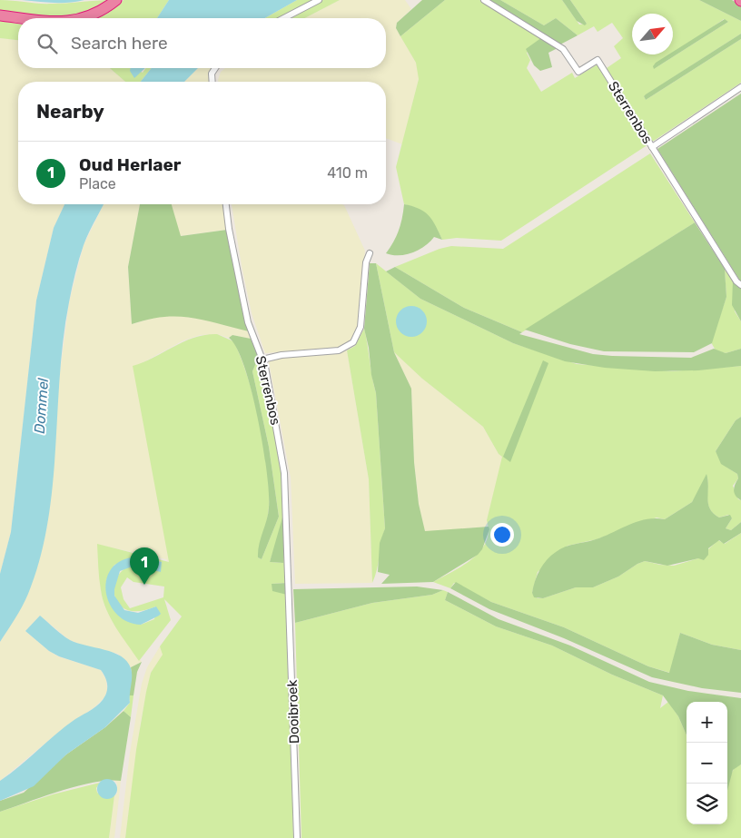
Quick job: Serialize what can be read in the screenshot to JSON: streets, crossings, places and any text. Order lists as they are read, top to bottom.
{
  "streets": {
    "street": ["Sterrenbos", "Dooibroek"]
  },
  "crossings": [
    ["Sterrenbos", "Dooibroek"]
  ],
  "water": ["Dommel"],
  "north": "top right",
  "page": {
    "search": "Search here",
    "heading": "Nearby",
    "list": [
      {
        "mark": "1",
        "name": "Oud Herlaer",
        "note": "Place",
        "value": "410 m"
      }
    ],
    "pins": "1",
    "map_buttons": ["+", "−"]
  }
}
